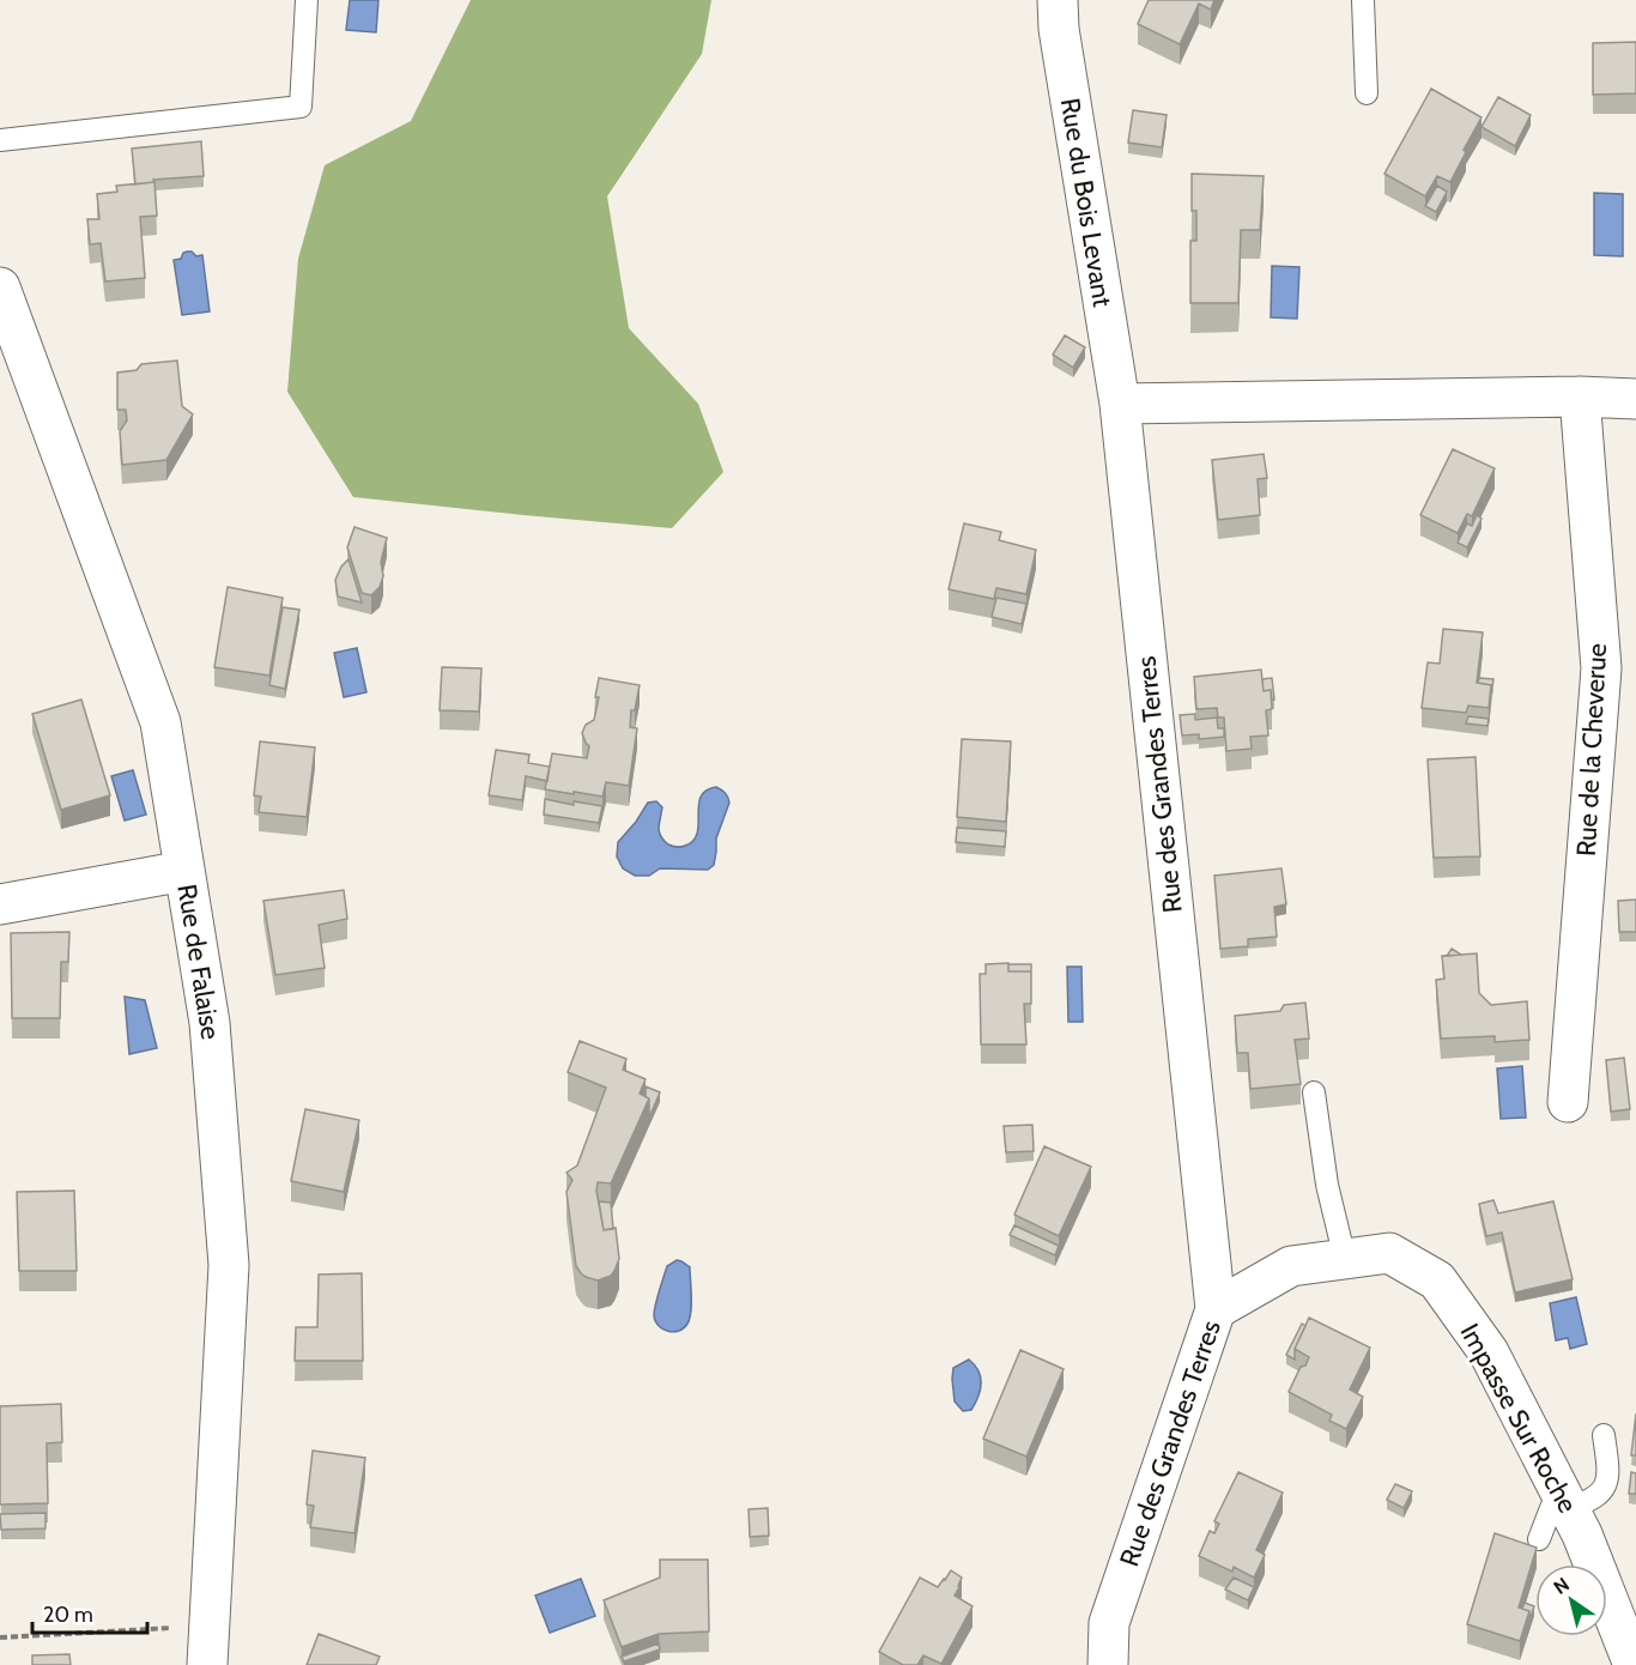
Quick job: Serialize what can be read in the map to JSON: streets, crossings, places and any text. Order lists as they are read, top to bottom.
{
  "streets": {
    "street": [
      "Rue du Bois Levant",
      "Rue de la Cheverue",
      "Rue des Grandes Terres",
      "Rue de Falaise",
      "Impasse Sur Roche"
    ]
  },
  "crossings": [
    ["Rue du Bois Levant", "Rue des Grandes Terres"],
    ["Rue des Grandes Terres", "Impasse Sur Roche"]
  ],
  "scale_bar": "20 m",
  "north": "top left"
}
